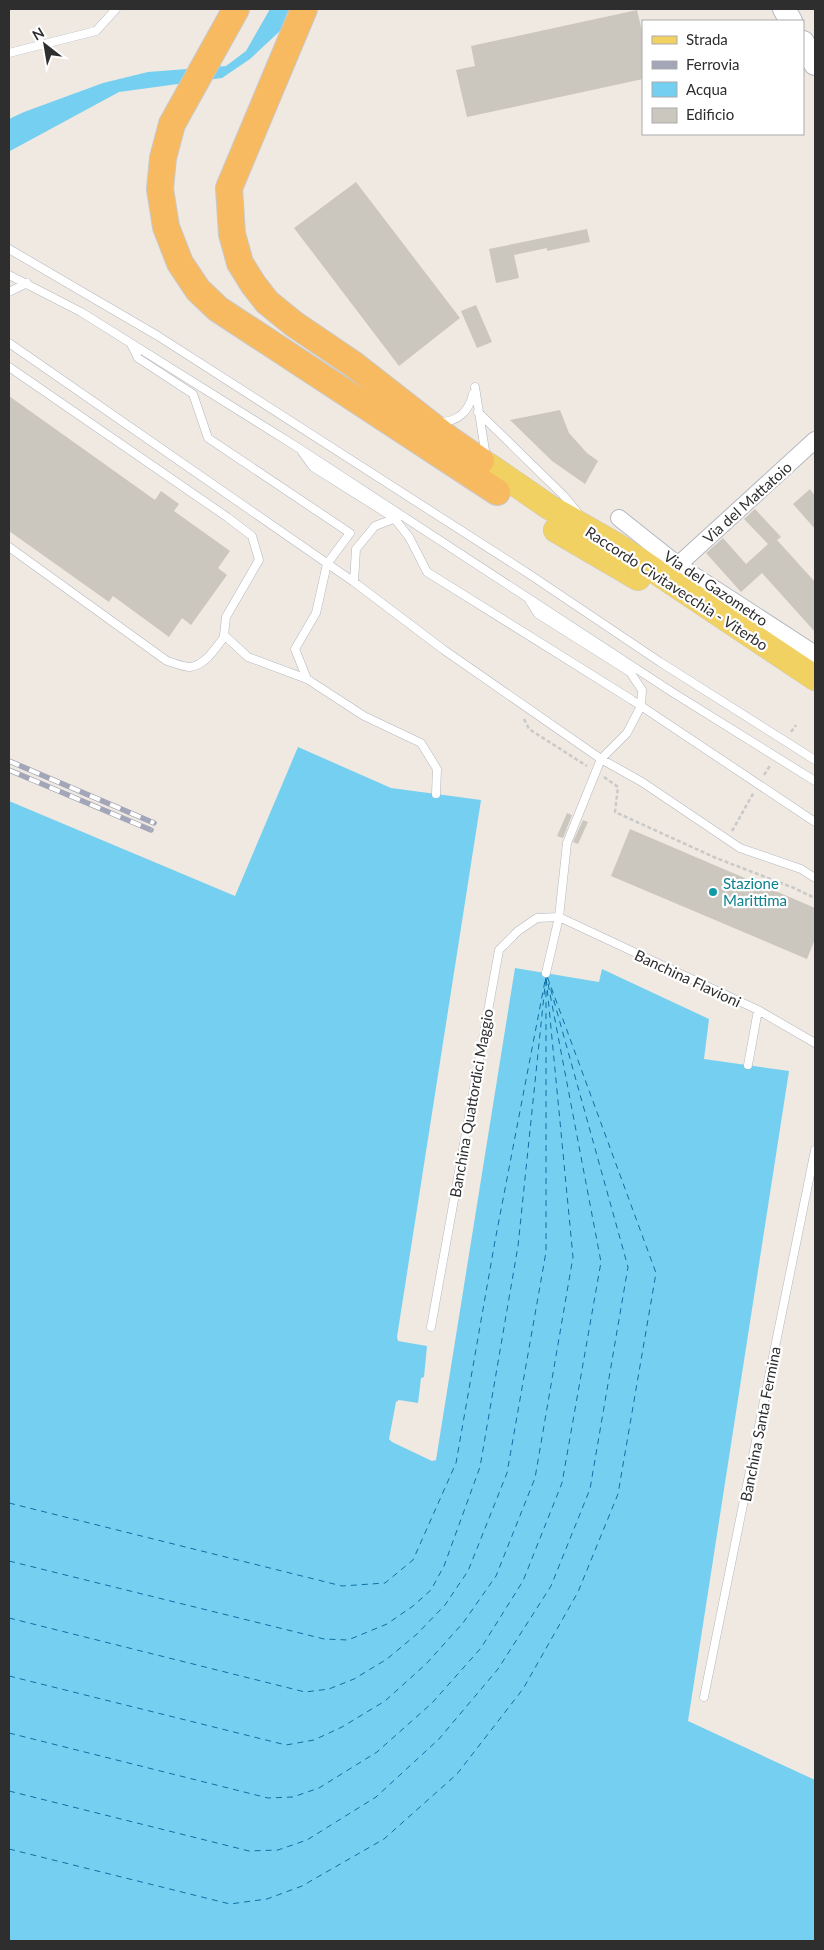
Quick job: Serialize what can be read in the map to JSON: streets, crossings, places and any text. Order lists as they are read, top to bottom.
{
  "streets": {
    "main road": ["Raccordo Civitavecchia - Viterbo"],
    "street": ["Via del Mattatoio", "Via del Gazometro"],
    "lane": ["Banchina Flavioni", "Banchina Quattordici Maggio", "Banchina Santa Fermina"]
  },
  "crossings": [
    ["Via del Mattatoio", "Via del Gazometro"],
    ["Banchina Flavioni", "Banchina Quattordici Maggio"]
  ],
  "places": ["Stazione Marittima"],
  "legend": [
    "Strada",
    "Ferrovia",
    "Acqua",
    "Edificio"
  ],
  "north": "top left"
}
